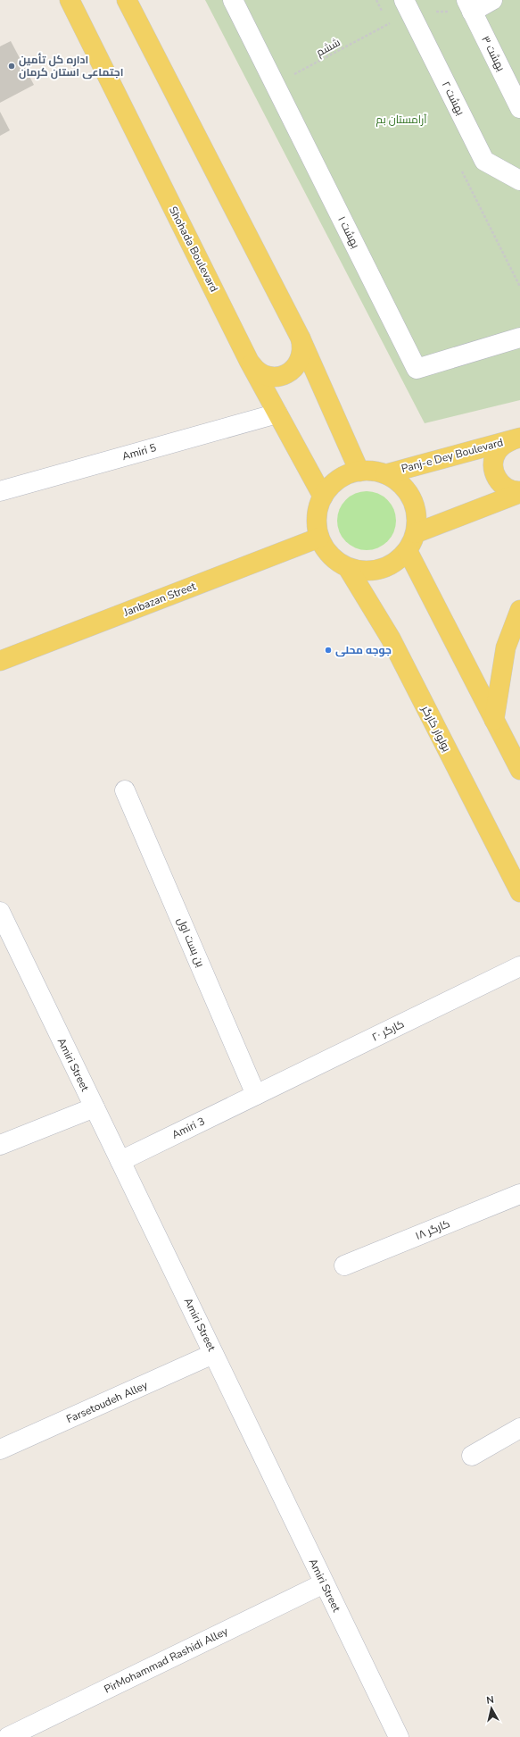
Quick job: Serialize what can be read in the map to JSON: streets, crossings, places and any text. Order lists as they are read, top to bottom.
{
  "streets": {
    "main road": [
      "Shohada Boulevard",
      "Panj-e Dey Boulevard",
      "Janbazan Street",
      "بولوار کارگر"
    ],
    "street": [
      "بهشت ۳",
      "بهشت ۲",
      "بهشت ۱",
      "Amiri 5",
      "بن بست اول",
      "کارگر ۲۰",
      "Amiri Street",
      "Amiri 3",
      "کارگر ۱۸",
      "Farsetoudeh Alley",
      "PirMohammad Rashidi Alley"
    ],
    "path": ["ششم"]
  },
  "crossings": [
    ["ششم", "بهشت ۱"],
    ["Shohada Boulevard", "Amiri 5"],
    ["Shohada Boulevard", "Panj-e Dey Boulevard"],
    ["Shohada Boulevard", "Janbazan Street"],
    ["Shohada Boulevard", "بولوار کارگر"],
    ["Panj-e Dey Boulevard", "Janbazan Street"],
    ["Panj-e Dey Boulevard", "بولوار کارگر"],
    ["Janbazan Street", "بولوار کارگر"],
    ["بن بست اول", "کارگر ۲۰"],
    ["بن بست اول", "Amiri 3"],
    ["کارگر ۲۰", "Amiri 3"],
    ["Amiri Street", "Amiri 3"],
    ["Amiri Street", "Farsetoudeh Alley"],
    ["Amiri Street", "PirMohammad Rashidi Alley"]
  ],
  "parks": ["آرامستان بم"],
  "places": ["اداره کل تأمین اجتماعی استان کرمان", "جوجه محلی"],
  "north": "top"
}
